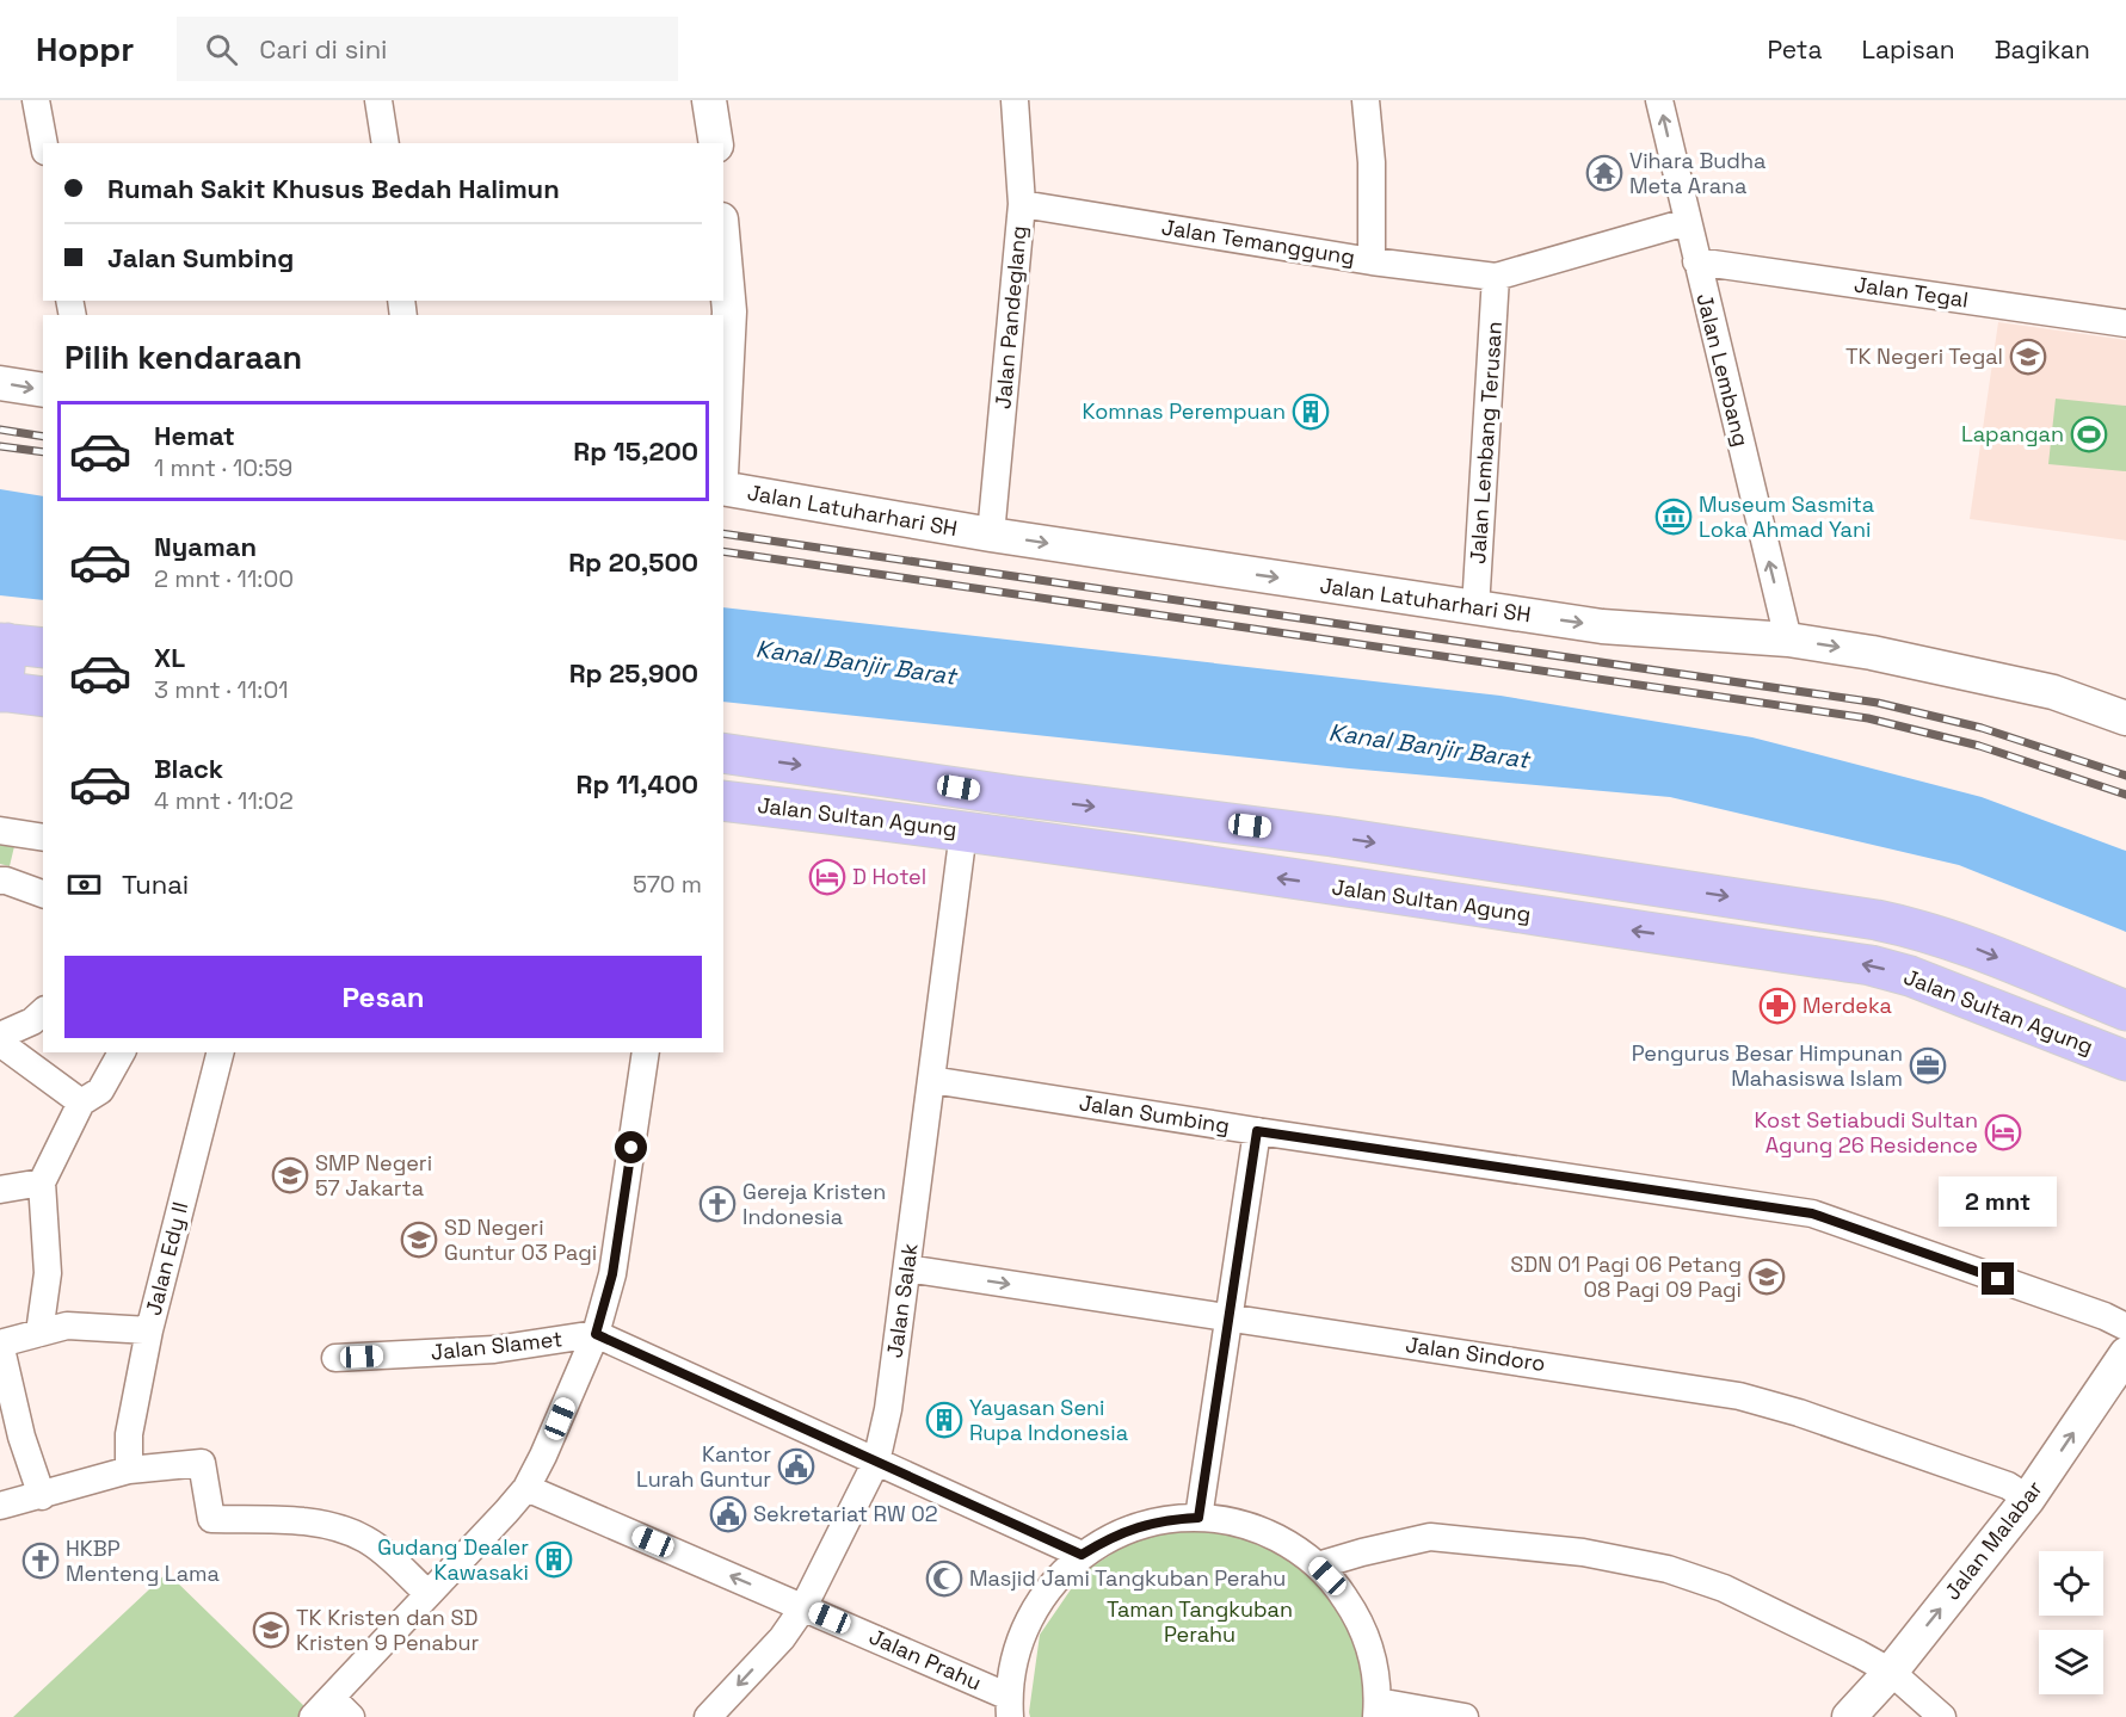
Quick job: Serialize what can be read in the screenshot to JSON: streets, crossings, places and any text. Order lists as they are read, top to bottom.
{
  "streets": {
    "main road": ["Jalan Sultan Agung"],
    "street": [
      "Jalan Temanggung",
      "Jalan Tegal",
      "Jalan Pandeglang",
      "Jalan Lembang",
      "Jalan Lembang Terusan",
      "Jalan Latuharhari SH",
      "Jalan Sumbing",
      "Jalan Edy II",
      "Jalan Salak",
      "Jalan Slamet",
      "Jalan Sindoro",
      "Jalan Malabar",
      "Jalan Prahu"
    ]
  },
  "crossings": [
    ["Jalan Temanggung", "Jalan Pandeglang"],
    ["Jalan Temanggung", "Jalan Lembang Terusan"],
    ["Jalan Tegal", "Jalan Lembang"],
    ["Jalan Pandeglang", "Jalan Latuharhari SH"],
    ["Jalan Lembang", "Jalan Latuharhari SH"],
    ["Jalan Lembang Terusan", "Jalan Latuharhari SH"],
    ["Jalan Sultan Agung", "Jalan Salak"],
    ["Jalan Sumbing", "Jalan Salak"],
    ["Jalan Salak", "Jalan Sindoro"],
    ["Jalan Salak", "Jalan Prahu"],
    ["Jalan Sindoro", "Jalan Malabar"]
  ],
  "one_way": ["Jalan Lembang", "Jalan Latuharhari SH", "Jalan Malabar"],
  "water": ["Kanal Banjir Barat"],
  "parks": ["Taman Tangkuban Perahu"],
  "places": {
    "temple": ["Vihara Budha Meta Arana"],
    "school or university": [
      "TK Negeri Tegal",
      "SMP Negeri 57 Jakarta",
      "SD Negeri Guntur 03 Pagi",
      "SDN 01 Pagi 06 Petang 08 Pagi 09 Pagi",
      "TK Kristen dan SD Kristen 9 Penabur"
    ],
    "building": ["Komnas Perempuan", "Yayasan Seni Rupa Indonesia", "Gudang Dealer Kawasaki"],
    "sports": ["Lapangan"],
    "museum": ["Museum Sasmita Loka Ahmad Yani"],
    "hotel": ["D Hotel", "Kost Setiabudi Sultan Agung 26 Residence"],
    "pharmacy": ["Merdeka"],
    "office": ["Pengurus Besar Himpunan Mahasiswa Islam"],
    "church": ["Gereja Kristen Indonesia", "HKBP Menteng Lama"],
    "public building": ["Kantor Lurah Guntur", "Sekretariat RW 02"],
    "mosque": ["Masjid Jami Tangkuban Perahu"]
  },
  "page": {
    "header": "Hoppr",
    "search": "Cari di sini",
    "nav": ["Peta", "Lapisan", "Bagikan"],
    "banner": ["Rumah Sakit Khusus Bedah Halimun", "Jalan Sumbing"],
    "heading": "Pilih kendaraan",
    "list": [
      {
        "name": "Hemat",
        "note": "1 mnt · 10:59",
        "value": "Rp 15,200"
      },
      {
        "name": "Nyaman",
        "note": "2 mnt · 11:00",
        "value": "Rp 20,500"
      },
      {
        "name": "XL",
        "note": "3 mnt · 11:01",
        "value": "Rp 25,900"
      },
      {
        "name": "Black",
        "note": "4 mnt · 11:02",
        "value": "Rp 11,400"
      }
    ],
    "pay": ["Tunai", "570 m"],
    "buttons": "Pesan",
    "bubble": "2 mnt"
  }
}
